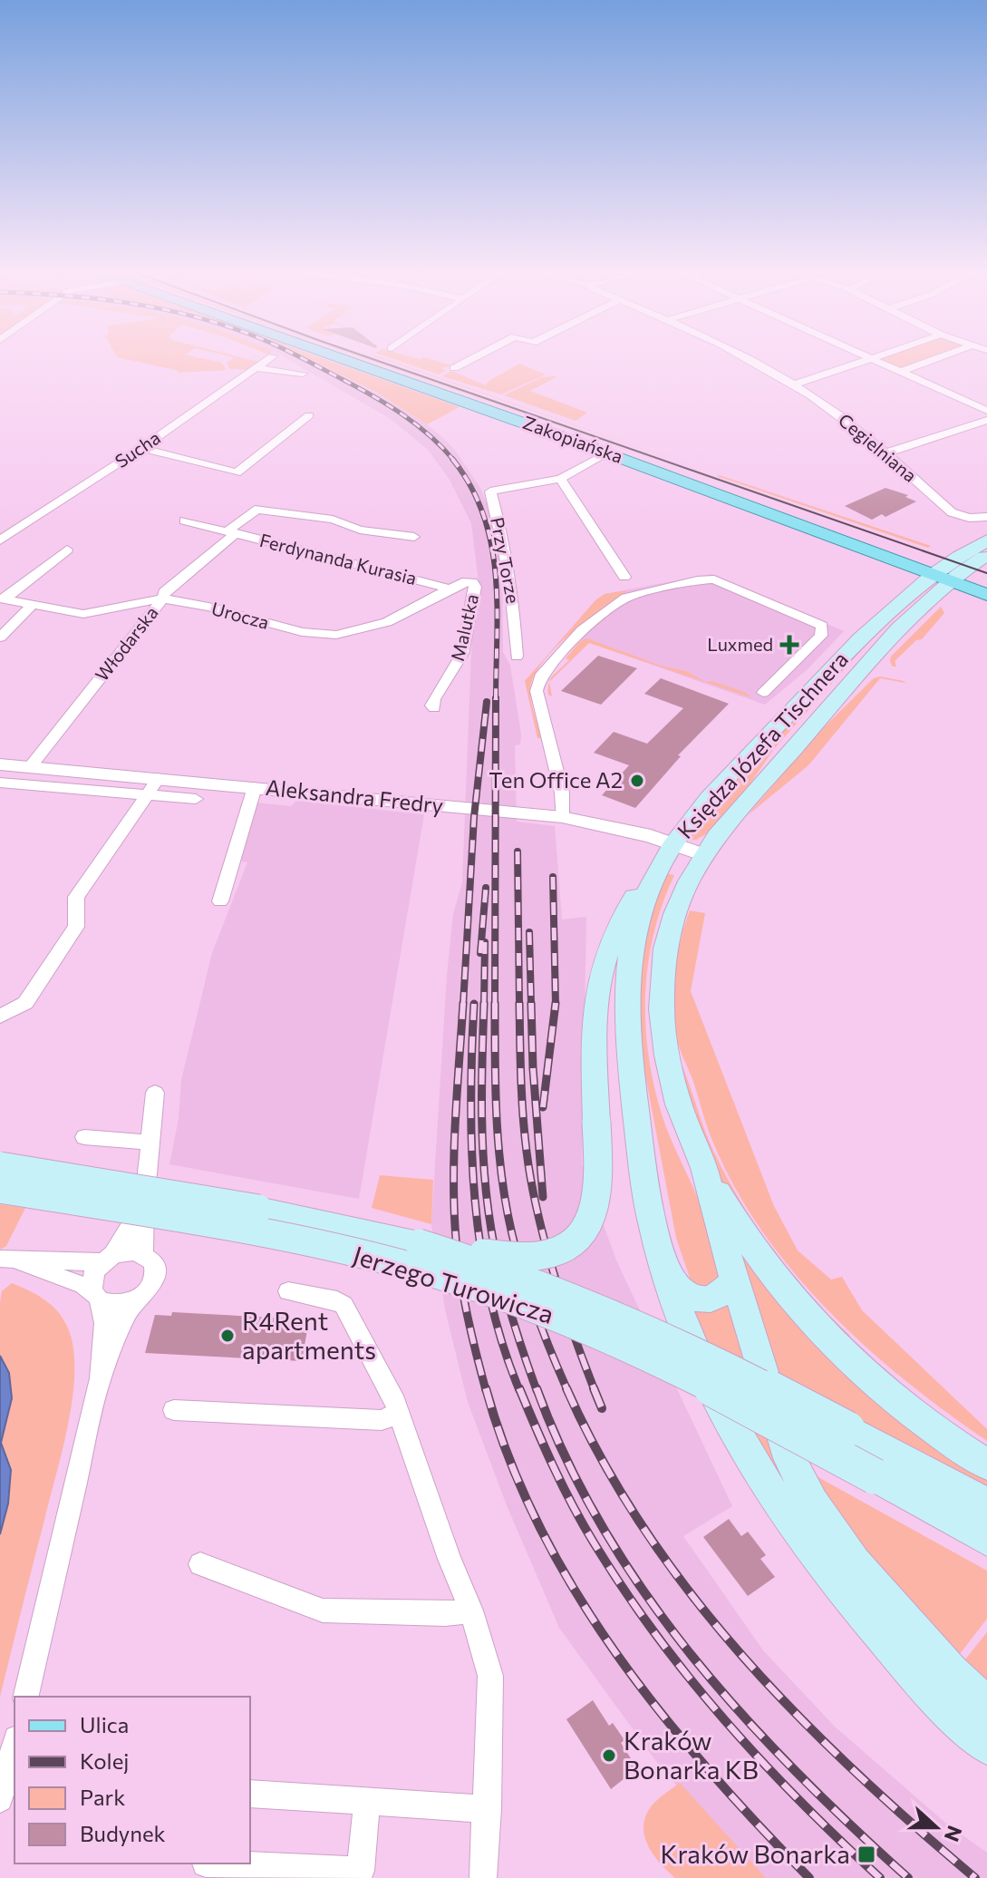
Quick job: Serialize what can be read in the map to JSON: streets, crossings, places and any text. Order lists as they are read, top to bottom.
{
  "streets": {
    "main road": ["Zakopiańska", "Księdza Józefa Tischnera", "Jerzego Turowicza"],
    "street": [
      "Cegielniana",
      "Sucha",
      "Ferdynanda Kurasia",
      "Przy Torze",
      "Urocza",
      "Malutka",
      "Włodarska",
      "Aleksandra Fredry"
    ]
  },
  "crossings": [
    ["Zakopiańska", "Księdza Józefa Tischnera"],
    ["Ferdynanda Kurasia", "Urocza"],
    ["Ferdynanda Kurasia", "Włodarska"],
    ["Urocza", "Malutka"],
    ["Urocza", "Włodarska"],
    ["Włodarska", "Aleksandra Fredry"],
    ["Księdza Józefa Tischnera", "Aleksandra Fredry"]
  ],
  "places": {
    "health": ["Luxmed"],
    "other": ["Ten Office A2", "R4Rent apartments", "Kraków Bonarka KB"],
    "transit": ["Kraków Bonarka"]
  },
  "legend": [
    "Ulica",
    "Kolej",
    "Park",
    "Budynek"
  ],
  "north": "right"
}
